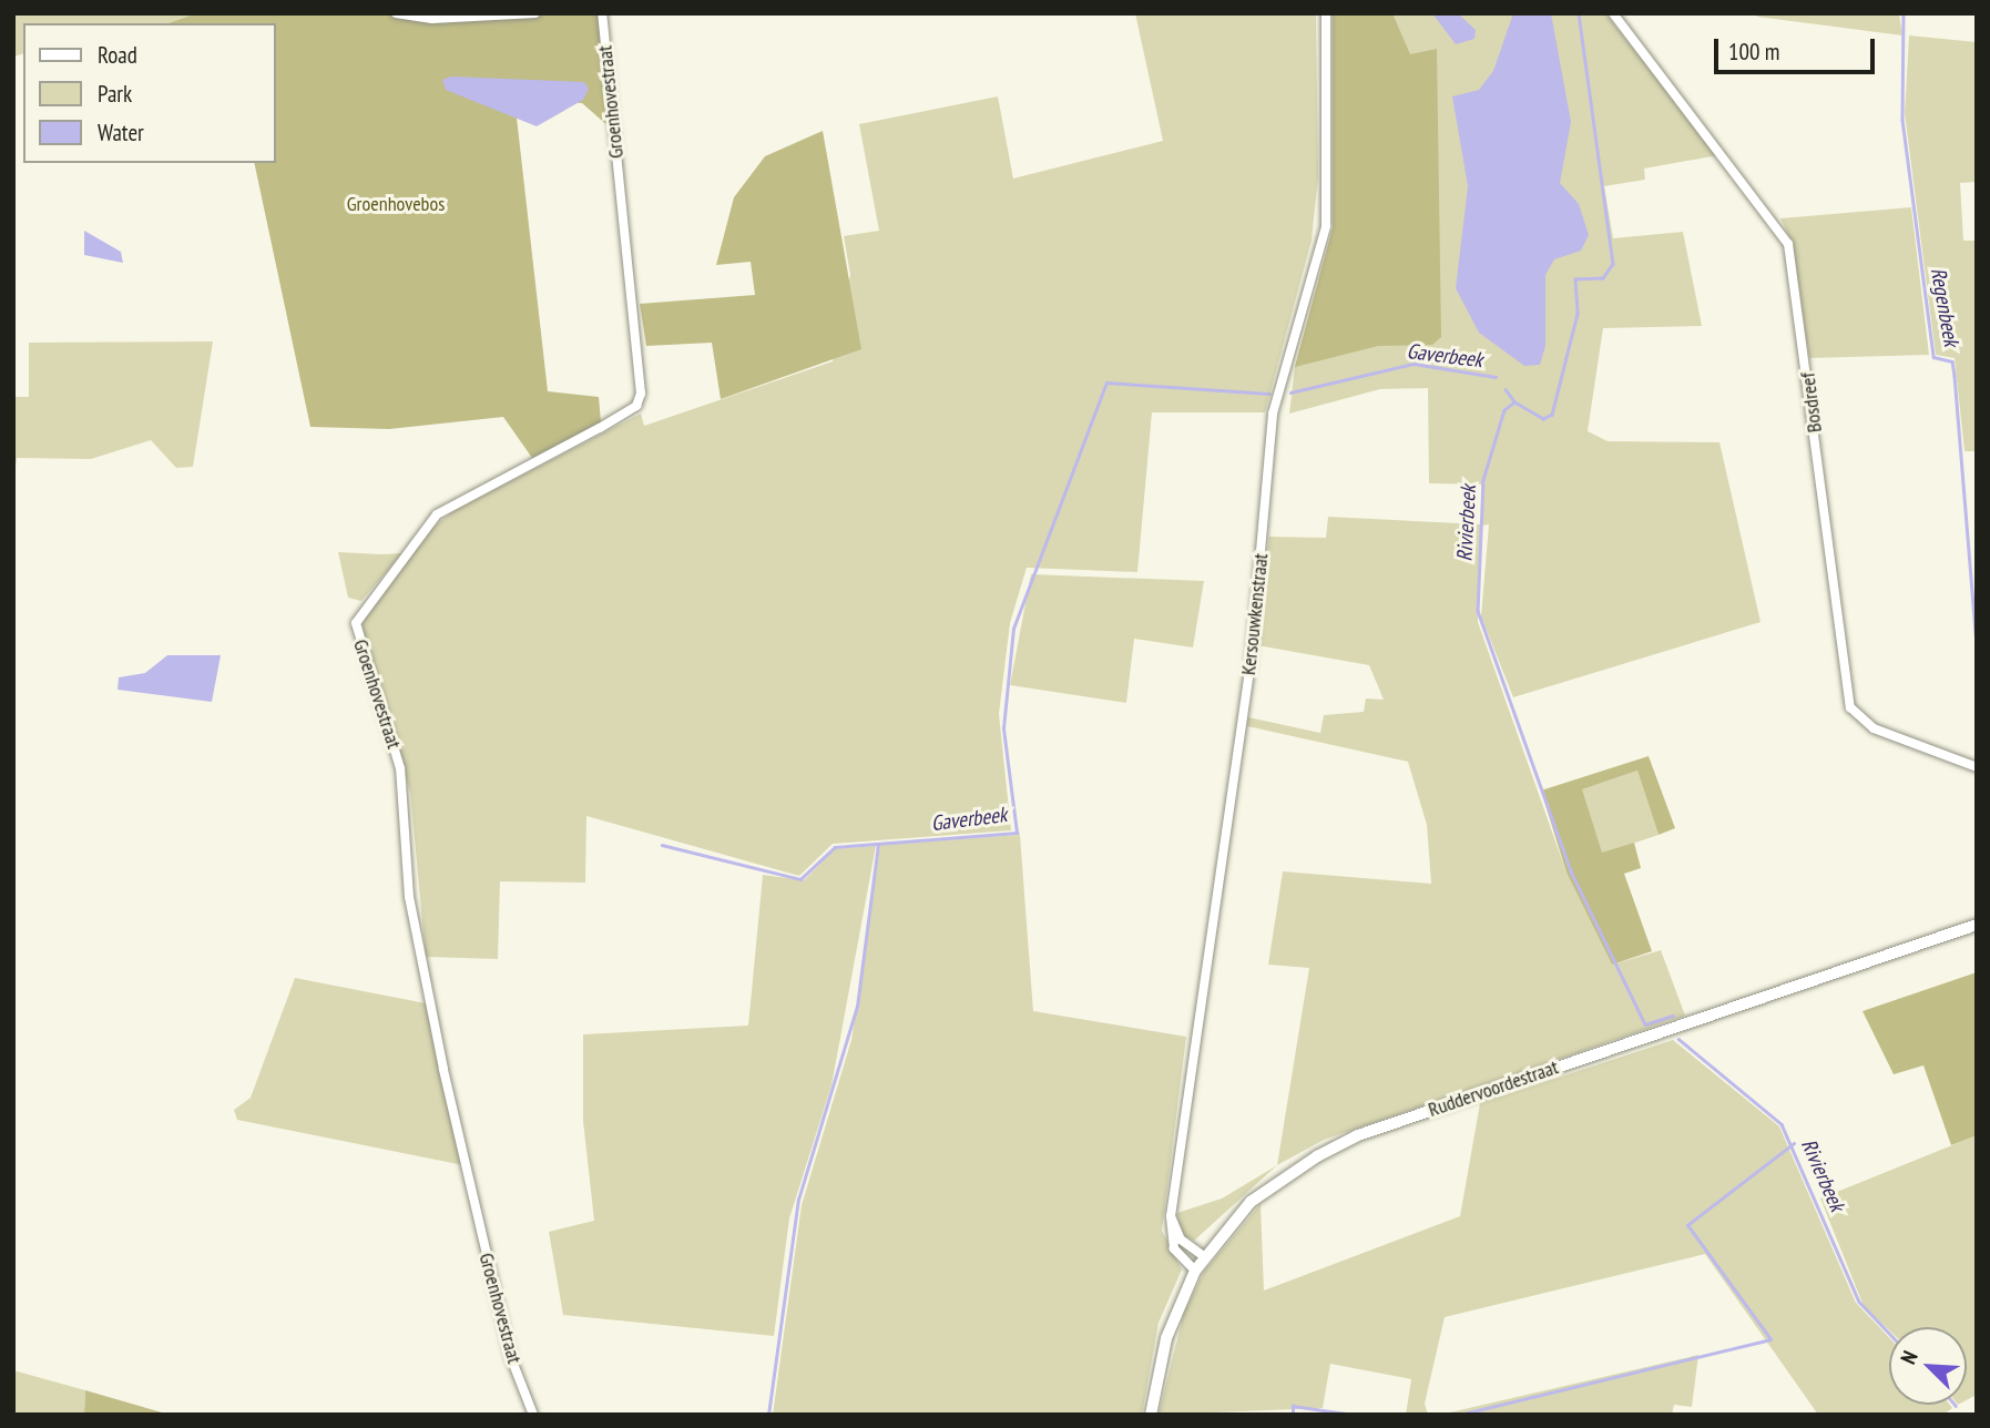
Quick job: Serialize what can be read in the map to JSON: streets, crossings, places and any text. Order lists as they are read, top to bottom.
{
  "streets": {
    "street": [
      "Groenhovestraat",
      "Bosdreef",
      "Kersouwkenstraat",
      "Ruddervoordestraat"
    ]
  },
  "water": ["Regenbeek", "Gaverbeek", "Rivierbeek"],
  "parks": ["Groenhovebos"],
  "legend": ["Road", "Park", "Water"],
  "scale_bar": "100 m",
  "north": "top left"
}
